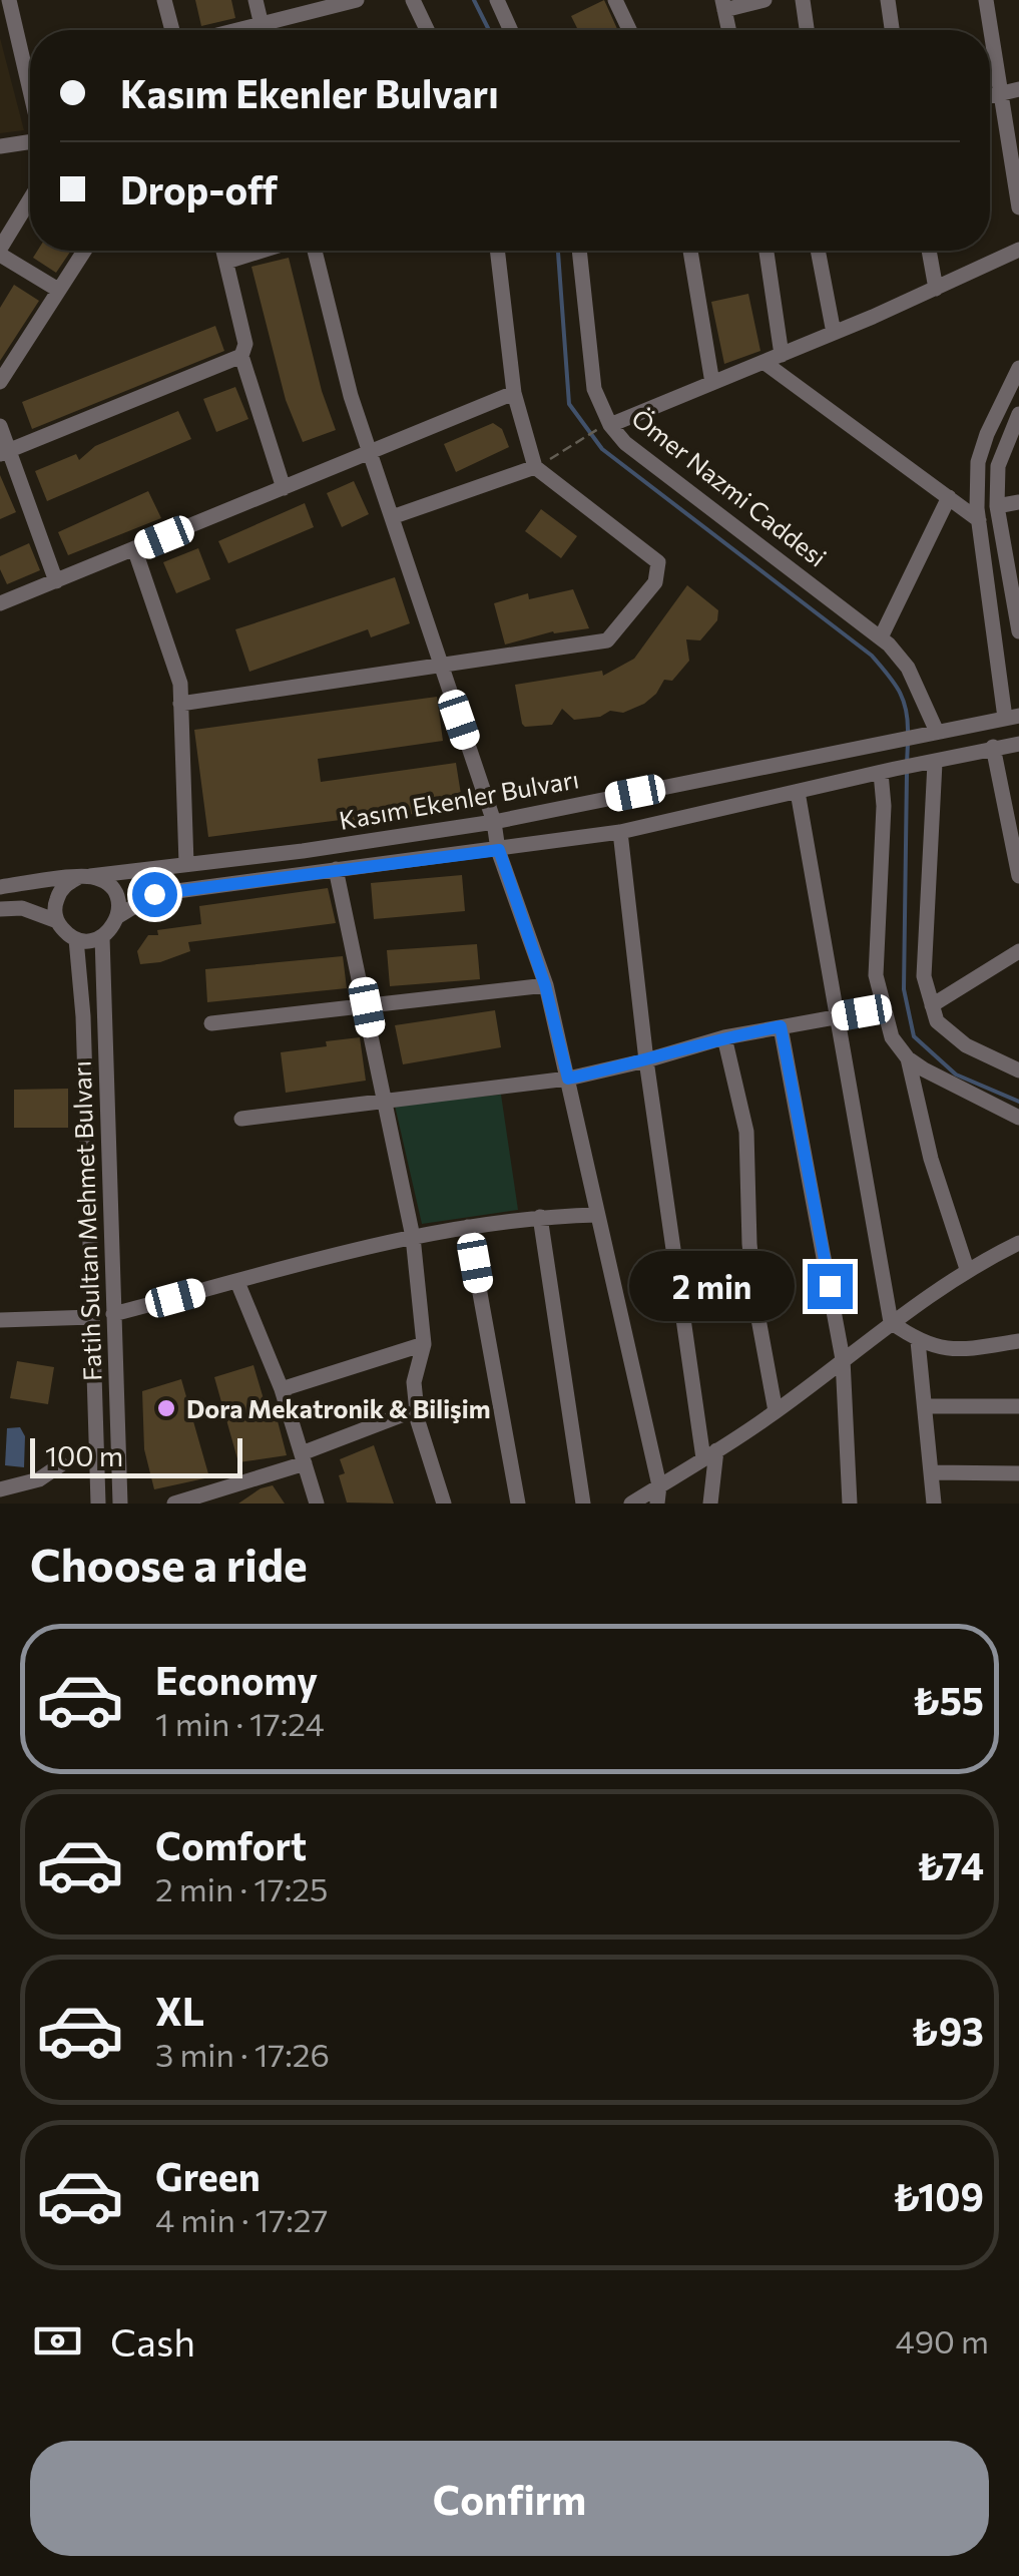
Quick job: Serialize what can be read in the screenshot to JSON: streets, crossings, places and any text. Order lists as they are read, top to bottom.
{
  "streets": {
    "street": ["Ömer Nazmi Caddesi", "Kasım Ekenler Bulvarı", "Fatih Sultan Mehmet Bulvarı"]
  },
  "crossings": [
    ["Ömer Nazmi Caddesi", "Kasım Ekenler Bulvarı"],
    ["Kasım Ekenler Bulvarı", "Fatih Sultan Mehmet Bulvarı"]
  ],
  "places": ["Dora Mekatronik & Bilişim"],
  "scale_bar": "100 m",
  "page": {
    "banner": ["Kasım Ekenler Bulvarı", "Drop-off"],
    "bubble": "2 min",
    "scale": "100 m",
    "heading": "Choose a ride",
    "list": [
      {
        "name": "Economy",
        "note": "1 min · 17:24",
        "value": "₺55"
      },
      {
        "name": "Comfort",
        "note": "2 min · 17:25",
        "value": "₺74"
      },
      {
        "name": "XL",
        "note": "3 min · 17:26",
        "value": "₺93"
      },
      {
        "name": "Green",
        "note": "4 min · 17:27",
        "value": "₺109"
      }
    ],
    "pay": ["Cash", "490 m"],
    "buttons": "Confirm"
  }
}
